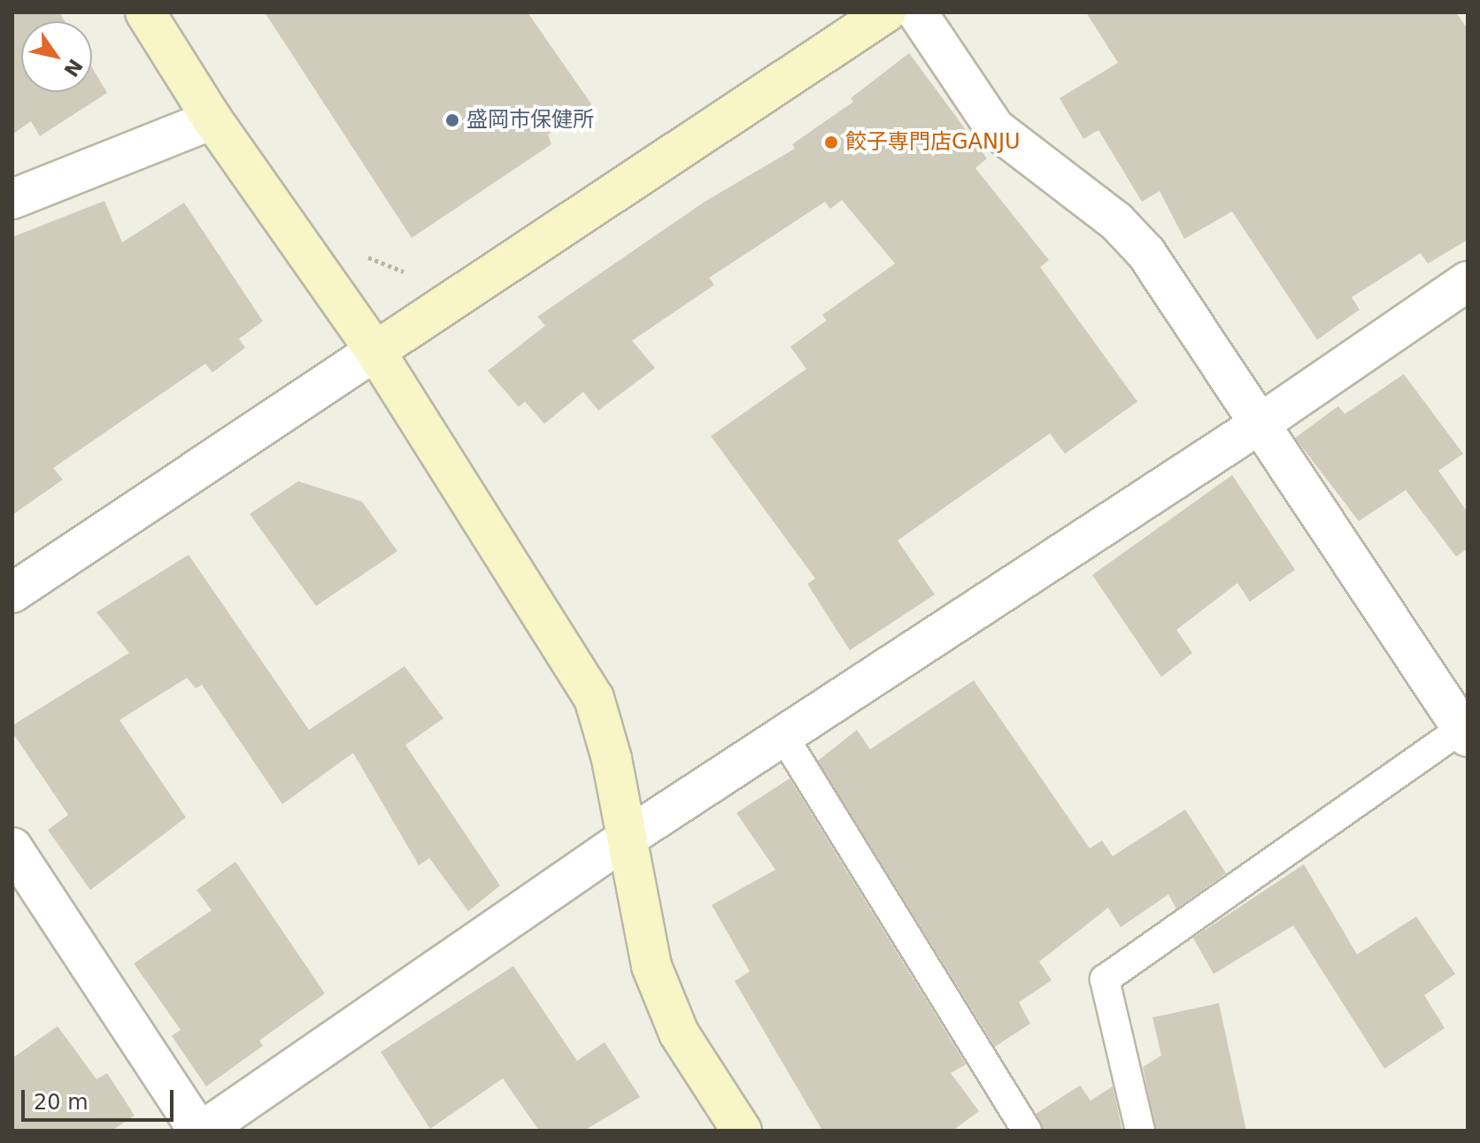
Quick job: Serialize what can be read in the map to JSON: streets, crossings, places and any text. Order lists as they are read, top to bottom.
{
  "places": ["盛岡市保健所", "餃子専門店GANJU"],
  "scale_bar": "20 m",
  "north": "bottom right"
}
